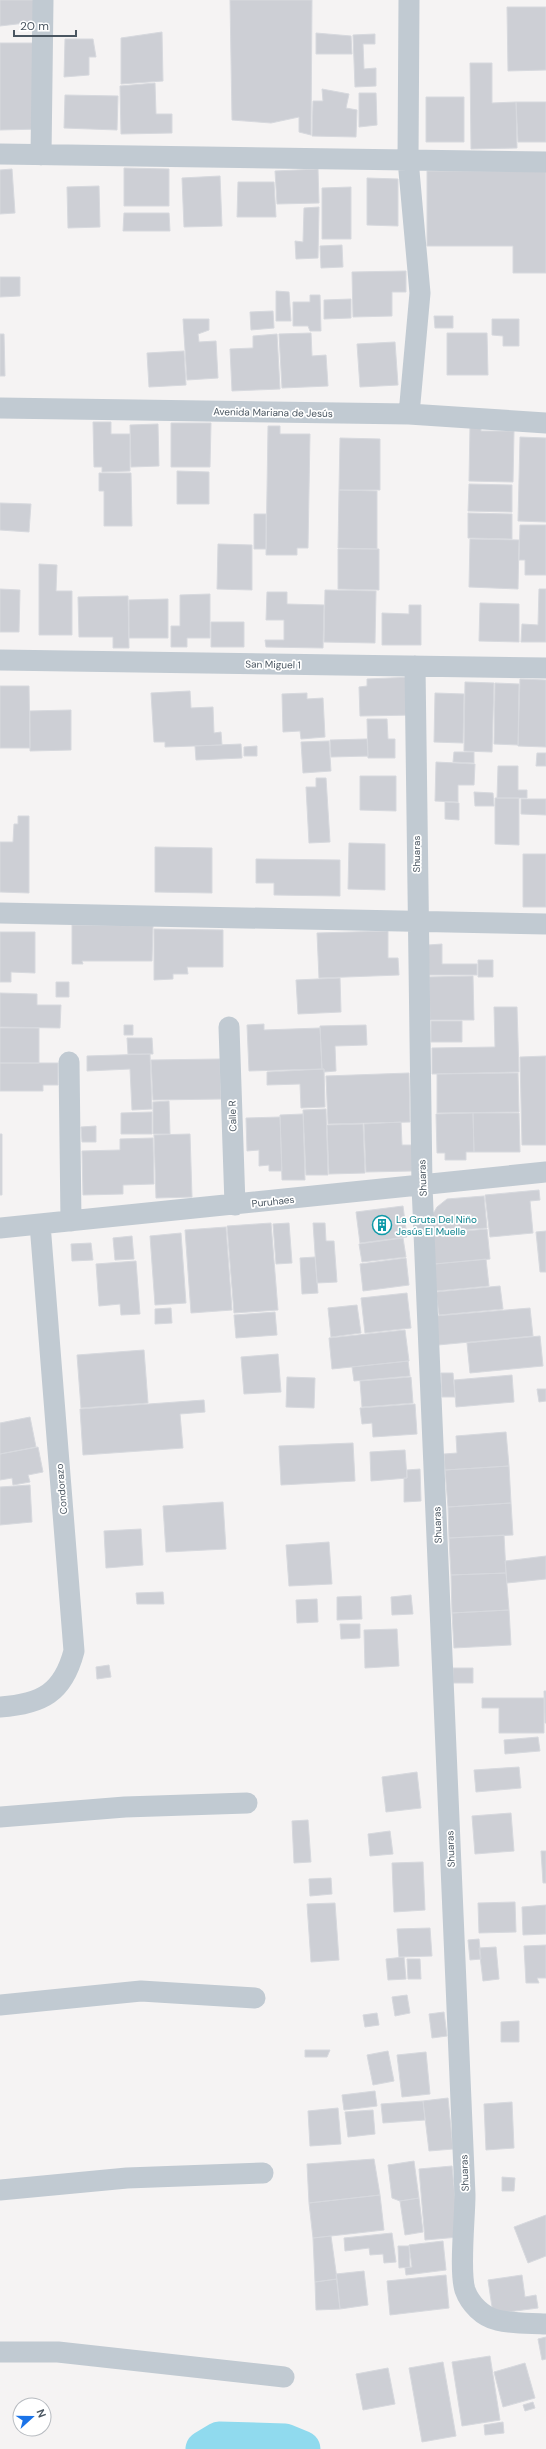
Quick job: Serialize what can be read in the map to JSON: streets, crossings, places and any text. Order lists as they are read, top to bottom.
{
  "streets": {
    "street": [
      "Avenida Mariana de Jesús",
      "San Miguel 1",
      "Shuaras",
      "Calle R",
      "Puruhaes",
      "Condorazo"
    ]
  },
  "crossings": [
    ["San Miguel 1", "Shuaras"],
    ["Shuaras", "Puruhaes"],
    ["Calle R", "Puruhaes"],
    ["Puruhaes", "Condorazo"]
  ],
  "places": {
    "building": ["La Gruta Del Niño Jesús El Muelle"]
  },
  "scale_bar": "20 m",
  "north": "right"
}
